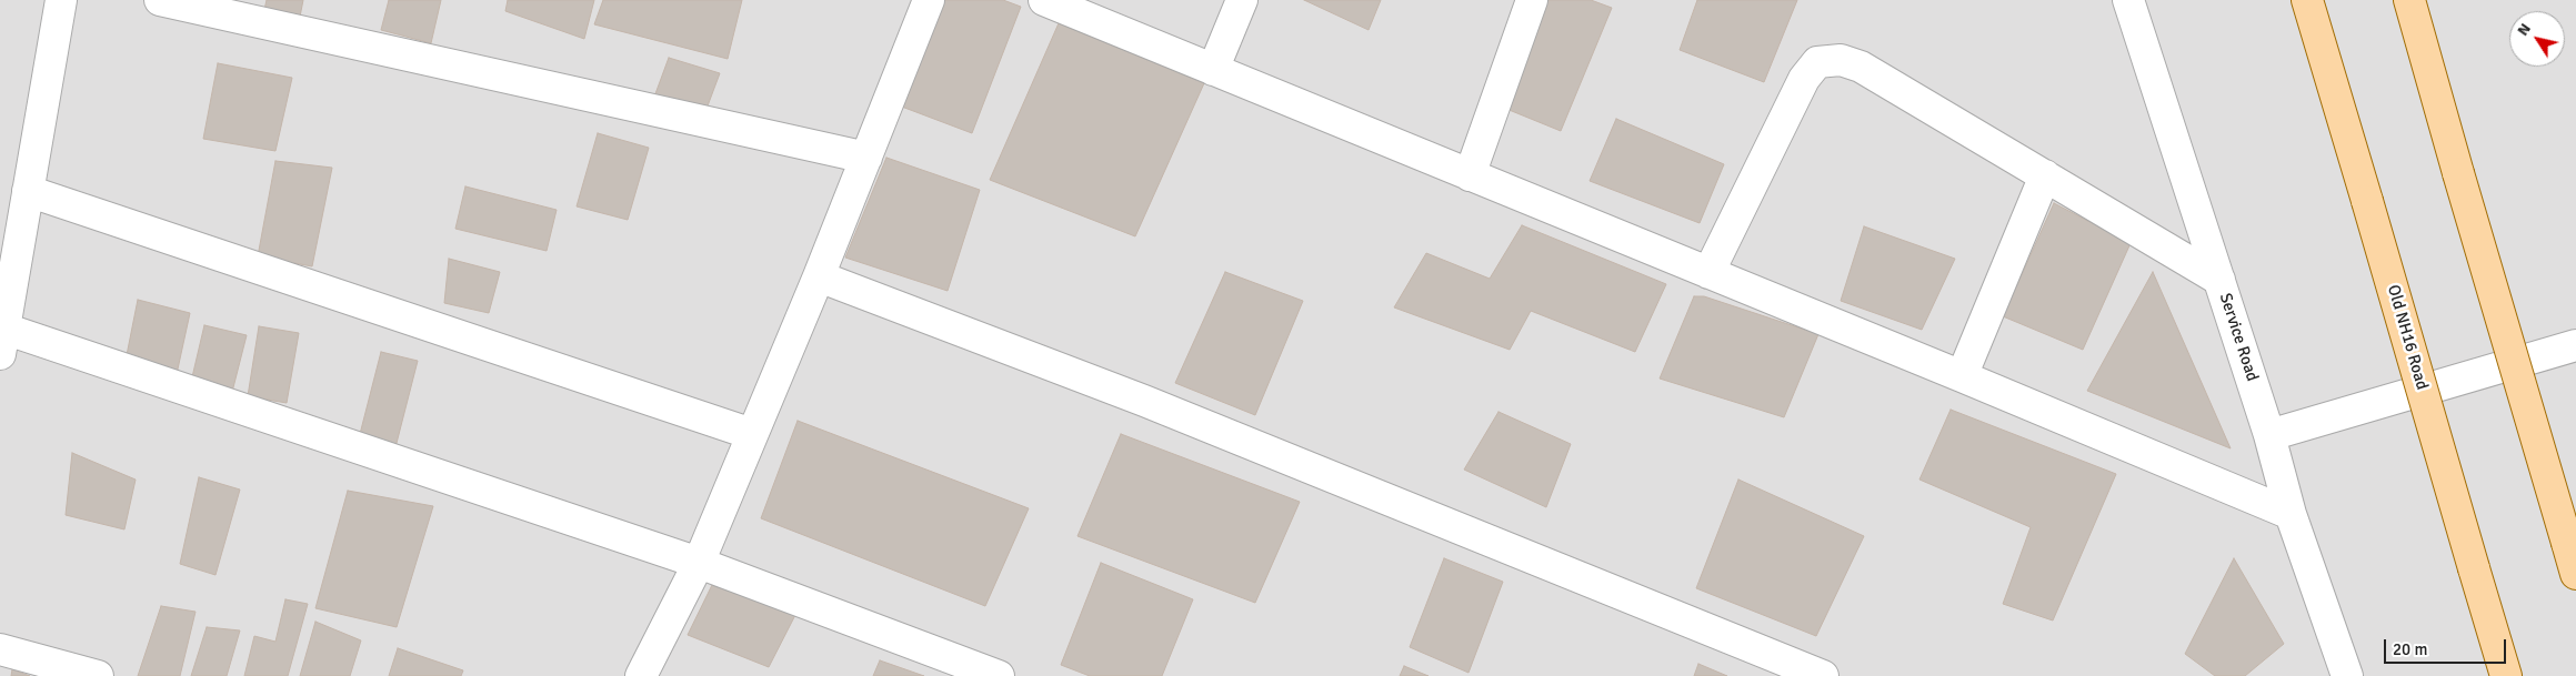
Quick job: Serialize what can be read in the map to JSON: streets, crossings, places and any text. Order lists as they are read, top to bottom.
{
  "streets": {
    "main road": ["Old NH16 Road"],
    "street": ["Service Road"]
  },
  "scale_bar": "20 m",
  "north": "top left"
}
